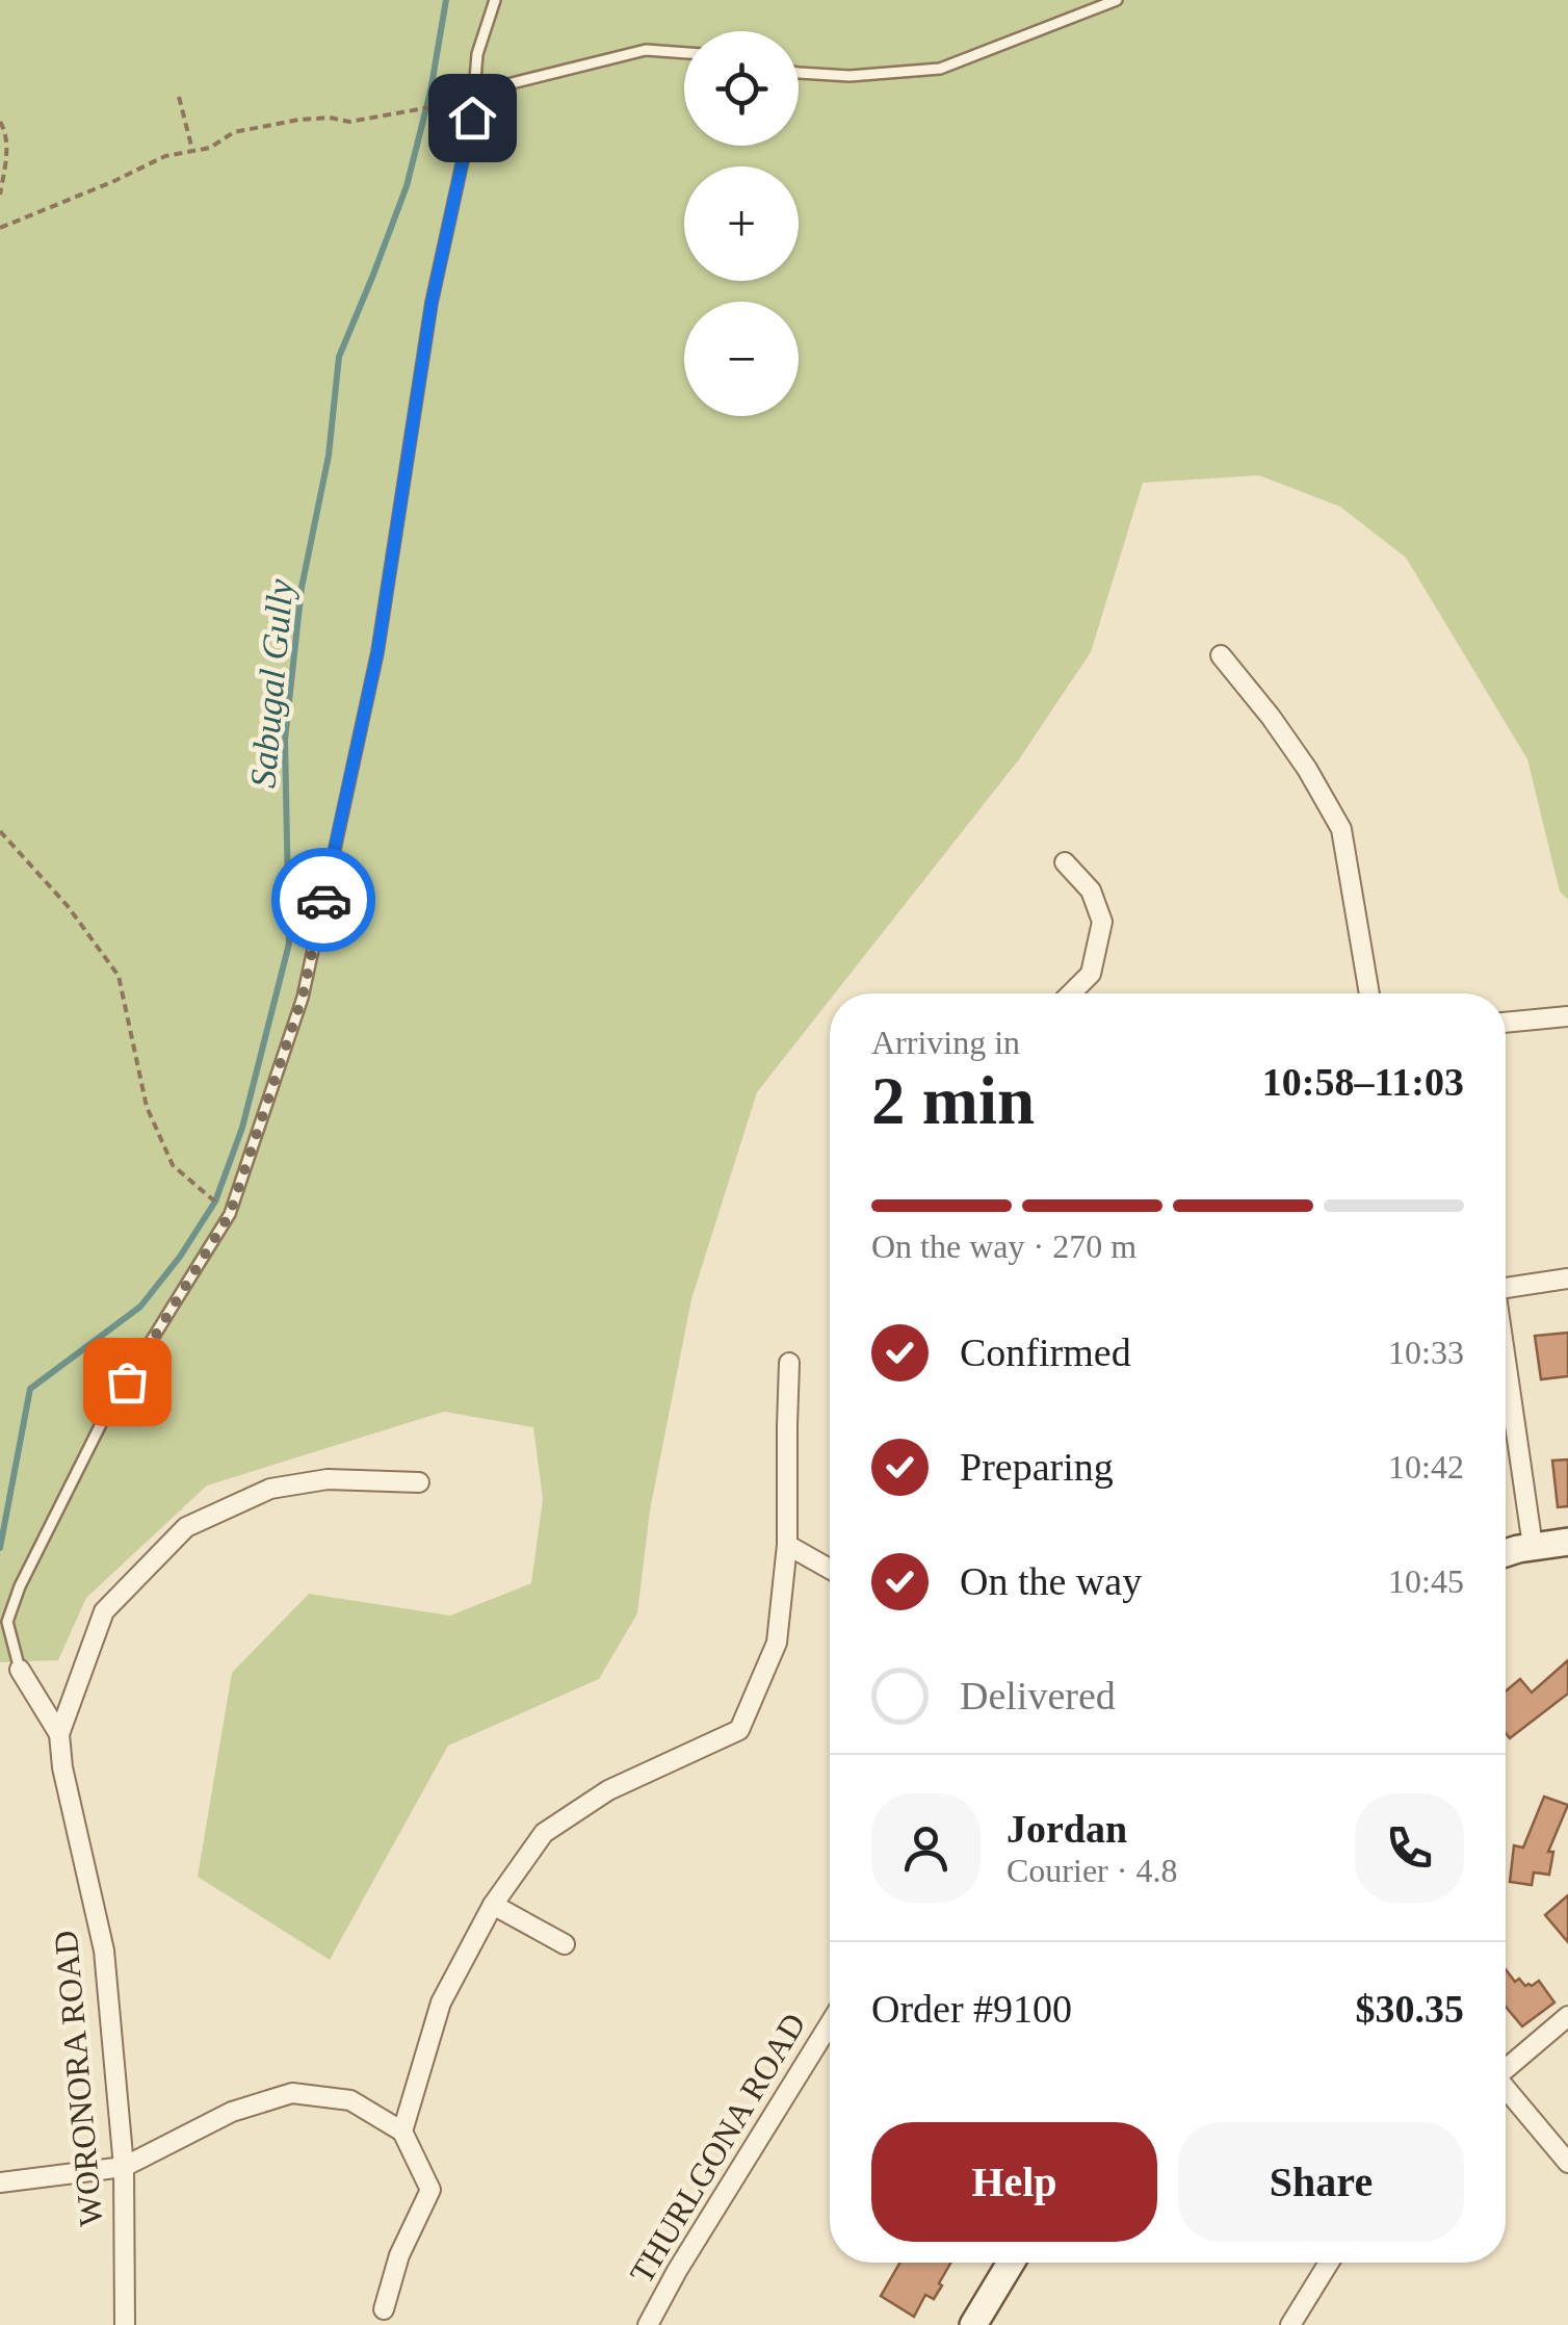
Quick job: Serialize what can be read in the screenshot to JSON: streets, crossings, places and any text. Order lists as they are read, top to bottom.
{
  "streets": {
    "street": ["WORONORA ROAD", "THURLGONA ROAD"]
  },
  "water": ["Sabugal Gully"],
  "page": {
    "map_buttons": ["+", "−"],
    "heading": ["2 min", "Arriving in", "10:58–11:03"],
    "panel": [
      "Jordan",
      "Courier · 4.8",
      "Order #9100",
      "$30.35"
    ],
    "bar": "On the way · 270 m",
    "list": [
      ["Confirmed", "10:33"],
      ["Preparing", "10:42"],
      ["On the way", "10:45"],
      "Delivered"
    ],
    "buttons": ["Help", "Share"]
  }
}
